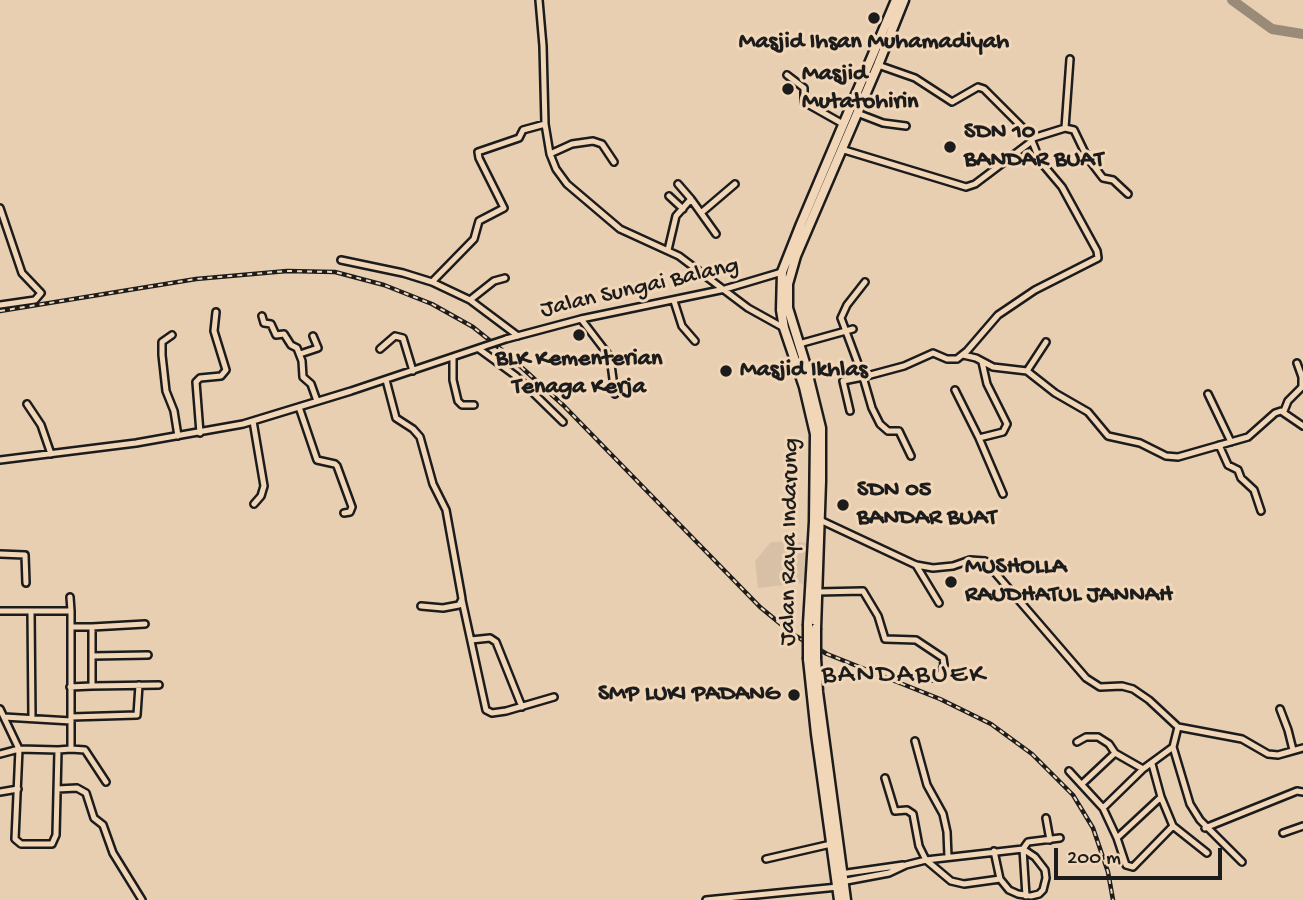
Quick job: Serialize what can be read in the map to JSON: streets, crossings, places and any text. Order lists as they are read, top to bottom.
{
  "streets": {
    "highway": ["Jalan Raya Indarung"],
    "street": ["Jalan Sungai Balang"]
  },
  "crossings": [
    ["Jalan Sungai Balang", "Jalan Raya Indarung"]
  ],
  "districts": ["BANDABUEK"],
  "places": [
    "Masjid Ihsan Muhamadiyah",
    "Masjid Mutatohirin",
    "SDN 10 BANDAR BUAT",
    "BLK Kementerian Tenaga Kerja",
    "Masjid Ikhlas",
    "SDN 05 BANDAR BUAT",
    "MUSHOLLA RAUDHATUL JANNAH",
    "SMP LUKI PADANG"
  ],
  "scale_bar": "200 m"
}
